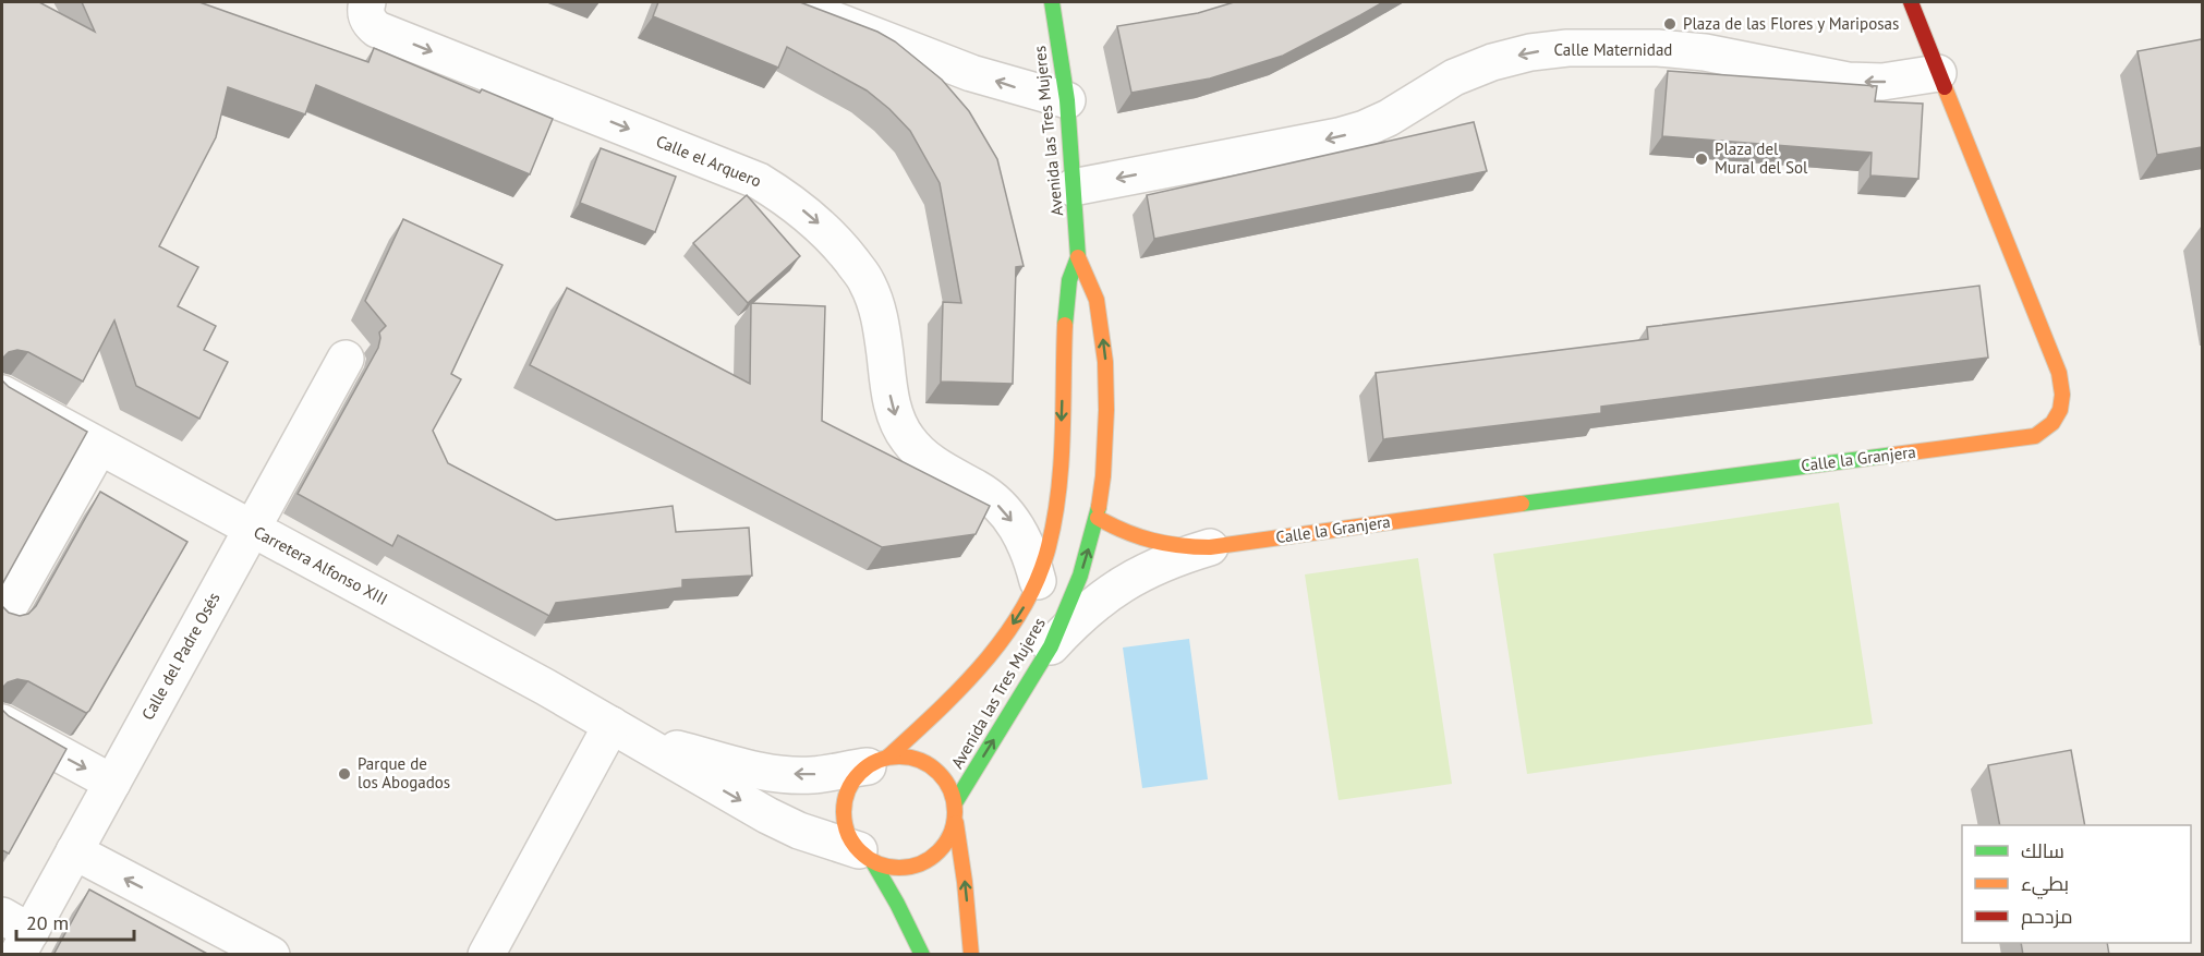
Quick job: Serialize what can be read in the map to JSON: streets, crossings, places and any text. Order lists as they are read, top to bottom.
{
  "streets": {
    "street": [
      "Calle Maternidad",
      "Avenida las Tres Mujeres",
      "Calle el Arquero",
      "Calle la Granjera",
      "Carretera Alfonso XIII",
      "Calle del Padre Osés"
    ]
  },
  "crossings": [
    ["Calle Maternidad", "Avenida las Tres Mujeres"],
    ["Calle Maternidad", "Calle la Granjera"],
    ["Avenida las Tres Mujeres", "Calle el Arquero"],
    ["Avenida las Tres Mujeres", "Calle la Granjera"],
    ["Avenida las Tres Mujeres", "Carretera Alfonso XIII"],
    ["Carretera Alfonso XIII", "Calle del Padre Osés"]
  ],
  "one_way": ["Calle Maternidad"],
  "places": ["Plaza de las Flores y Mariposas", "Plaza del Mural del Sol", "Parque de los Abogados"],
  "legend": ["سالك", "بطيء", "مزدحم"],
  "scale_bar": "20 m"
}
